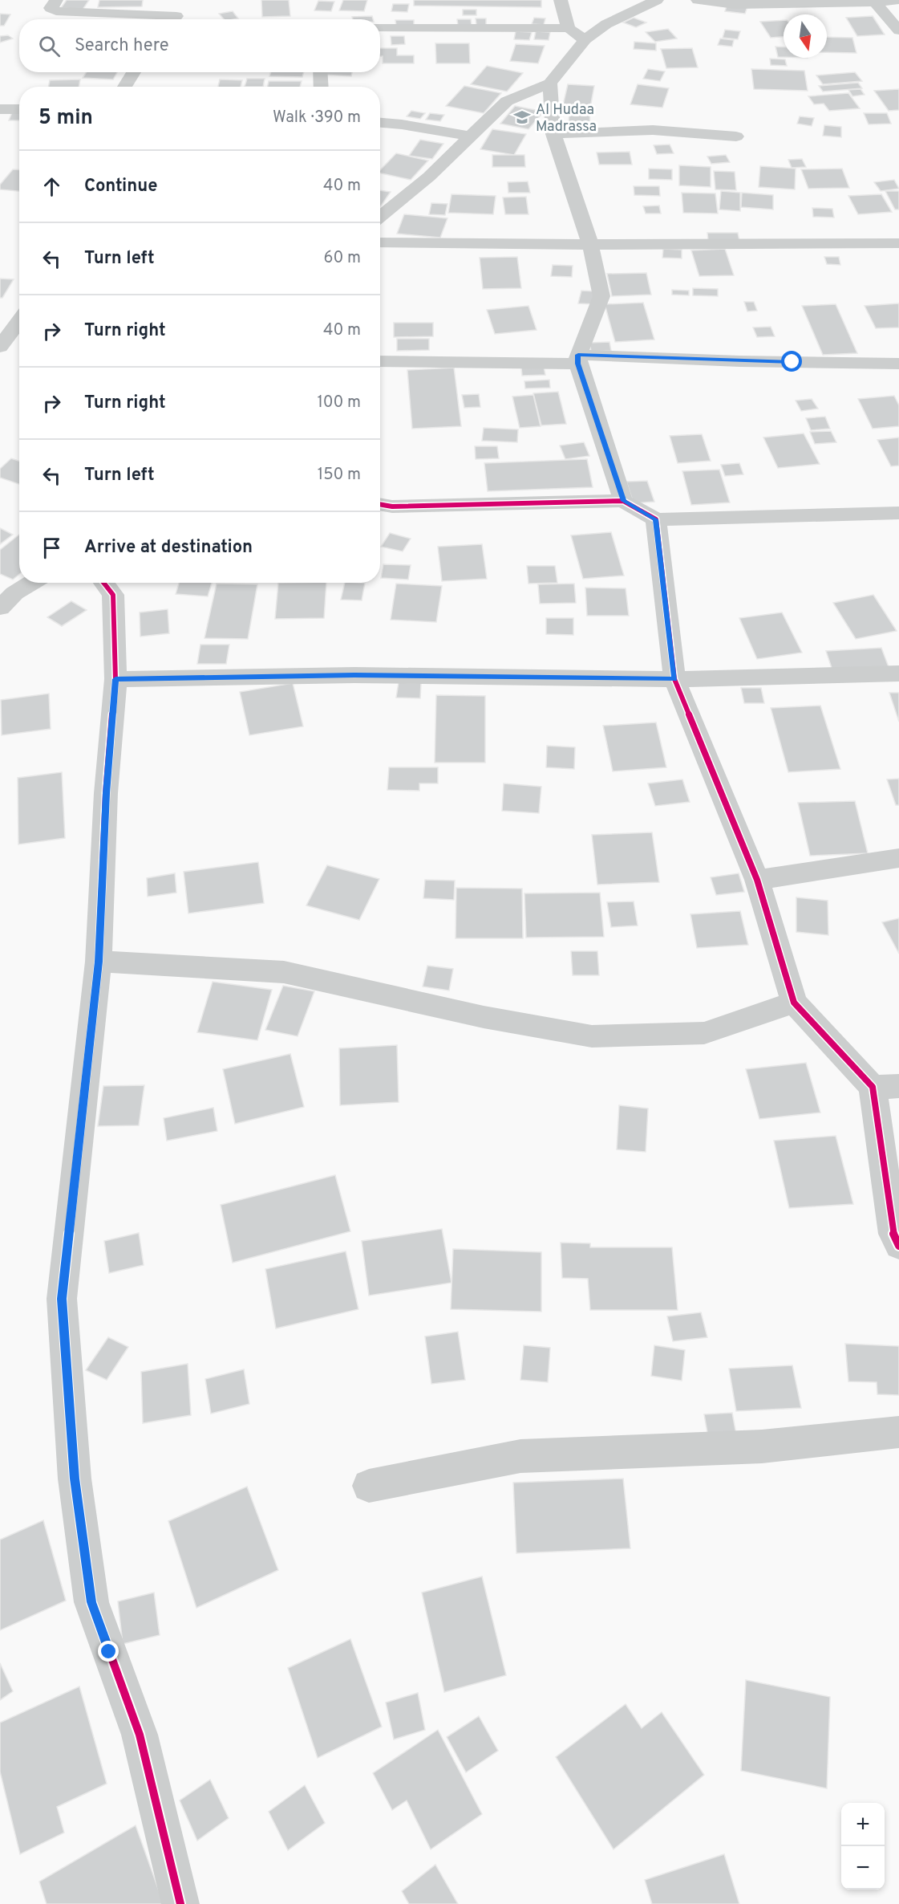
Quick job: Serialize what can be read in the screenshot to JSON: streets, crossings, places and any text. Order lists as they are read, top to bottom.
{
  "places": {
    "school or university": ["Al Hudaa Madrassa"]
  },
  "north": "bottom",
  "page": {
    "search": "Search here",
    "heading": ["5 min", "Walk · 390 m"],
    "list": [
      ["Continue", "40 m"],
      ["Turn left", "60 m"],
      ["Turn right", "40 m"],
      ["Turn right", "100 m"],
      ["Turn left", "150 m"],
      "Arrive at destination"
    ],
    "map_buttons": ["+", "−"]
  }
}
